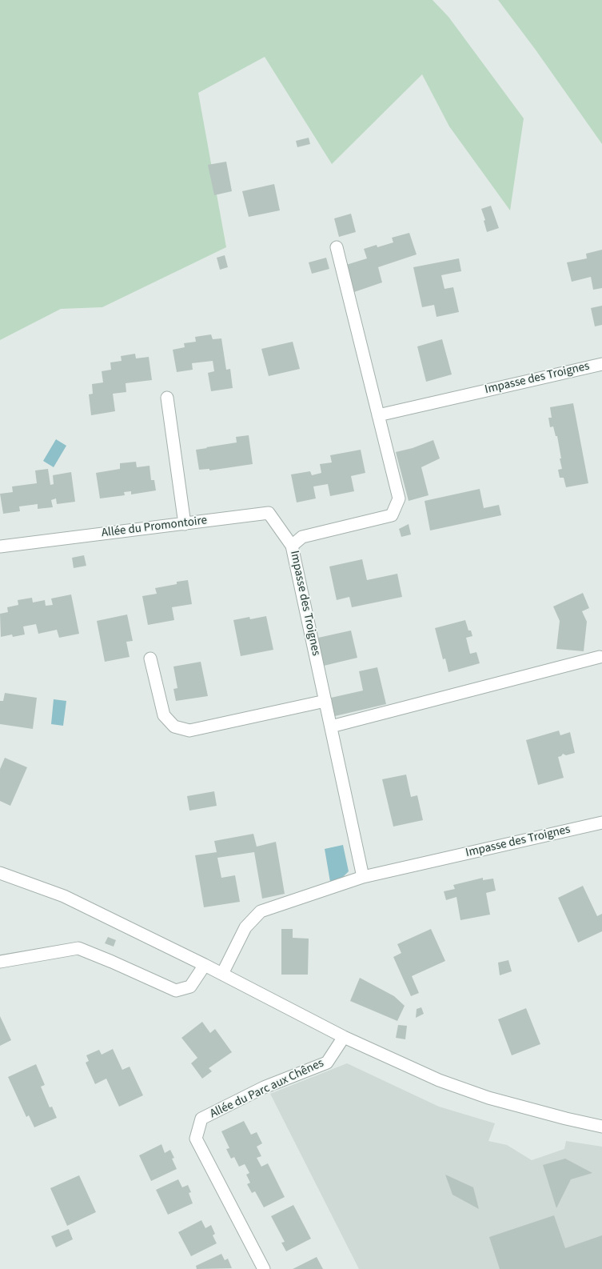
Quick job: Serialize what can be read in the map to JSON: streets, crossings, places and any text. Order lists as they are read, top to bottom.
{
  "streets": {
    "street": ["Impasse des Troignes", "Allée du Promontoire", "Allée du Parc aux Chênes"]
  },
  "crossings": [
    ["Impasse des Troignes", "Allée du Promontoire"]
  ]
}
